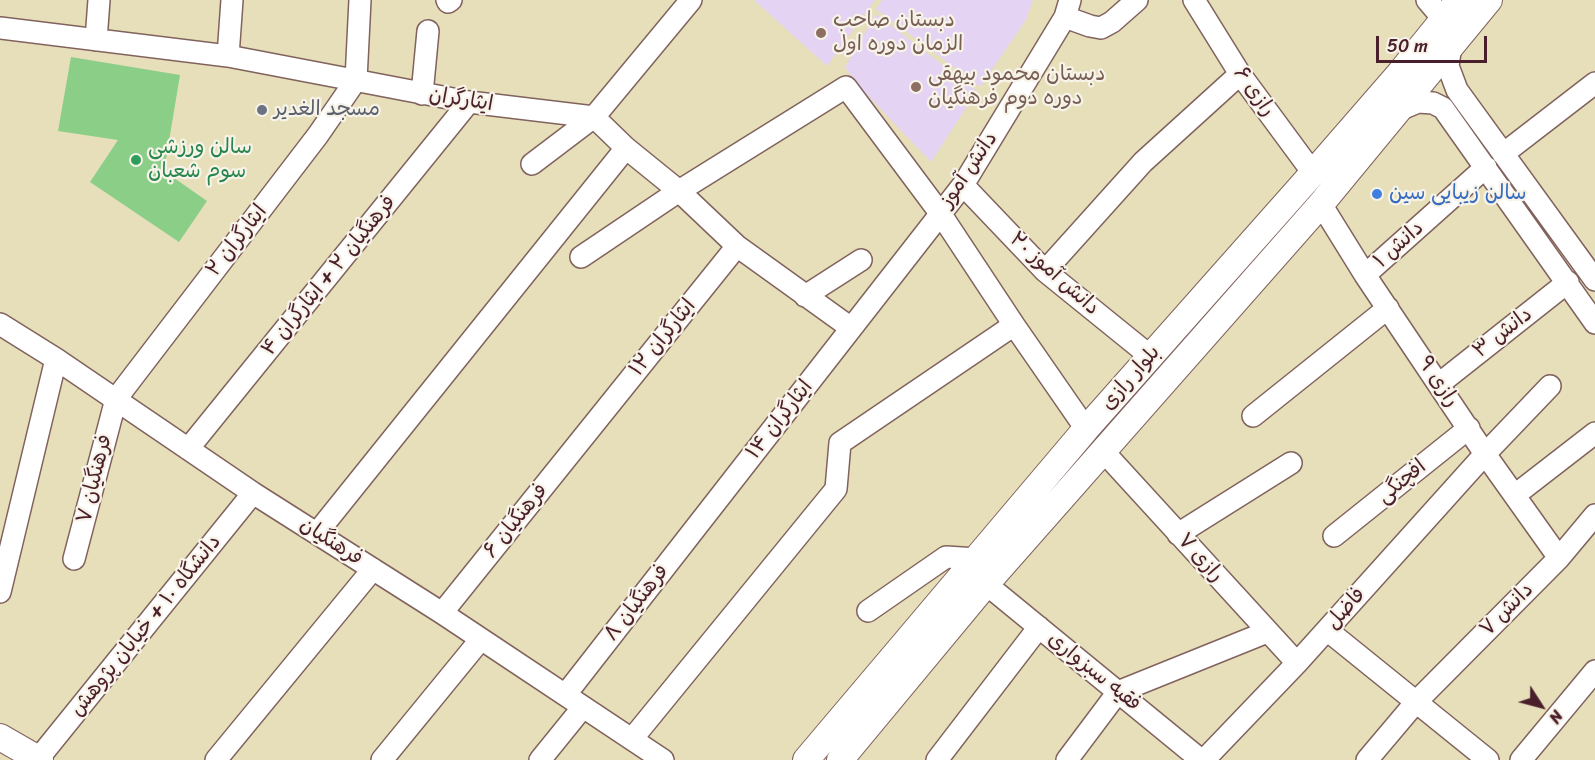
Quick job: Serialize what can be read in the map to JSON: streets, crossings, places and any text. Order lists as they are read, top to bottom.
{
  "streets": {
    "main road": ["بلوار رازی"],
    "street": [
      "رازی ۶",
      "ایثارگران",
      "دانش آموز",
      "ایثارگران ۲",
      "دانش ۱",
      "دانش آموز ۲۰",
      "فرهنگیان ۲ + ایثارگران ۴",
      "دانش ۳",
      "ایثارگران ۱۲",
      "رازی ۹",
      "ایثارگران ۱۴",
      "فرهنگیان ۷",
      "افچنگی",
      "فرهنگیان ۶",
      "فرهنگیان",
      "رازی ۷",
      "فرهنگیان ۸",
      "فاضل",
      "دانش ۷",
      "دانشگاه ۱۰ + خیابان پژوهش",
      "فقیه سبزواری"
    ]
  },
  "crossings": [
    ["رازی ۶", "بلوار رازی"],
    ["ایثارگران", "ایثارگران ۲"],
    ["ایثارگران", "فرهنگیان ۲ + ایثارگران ۴"],
    ["دانش آموز", "دانش آموز ۲۰"],
    ["دانش آموز", "ایثارگران ۱۴"],
    ["ایثارگران ۲", "فرهنگیان ۷"],
    ["ایثارگران ۲", "فرهنگیان"],
    ["دانش ۱", "رازی ۹"],
    ["دانش آموز ۲۰", "بلوار رازی"],
    ["فرهنگیان ۲ + ایثارگران ۴", "فرهنگیان"],
    ["دانش ۳", "رازی ۹"],
    ["ایثارگران ۱۲", "فرهنگیان ۶"],
    ["بلوار رازی", "رازی ۹"],
    ["بلوار رازی", "رازی ۷"],
    ["بلوار رازی", "فقیه سبزواری"],
    ["رازی ۹", "افچنگی"],
    ["رازی ۹", "فاضل"],
    ["رازی ۹", "دانش ۷"],
    ["ایثارگران ۱۴", "فرهنگیان ۸"],
    ["فرهنگیان ۷", "فرهنگیان"],
    ["فرهنگیان ۶", "فرهنگیان"],
    ["فرهنگیان", "فرهنگیان ۸"],
    ["فرهنگیان", "دانشگاه ۱۰ + خیابان پژوهش"],
    ["رازی ۷", "فاضل"],
    ["فاضل", "فقیه سبزواری"]
  ],
  "places": [
    "دبستان صاحب الزمان دوره اول",
    "دبستان محمود بیهقی دوره دوم فرهنگیان",
    "مسجد الغدیر",
    "سالن ورزشی سوم شعبان",
    "سالن زیبایی سین"
  ],
  "scale_bar": "50 m",
  "north": "bottom right"
}
